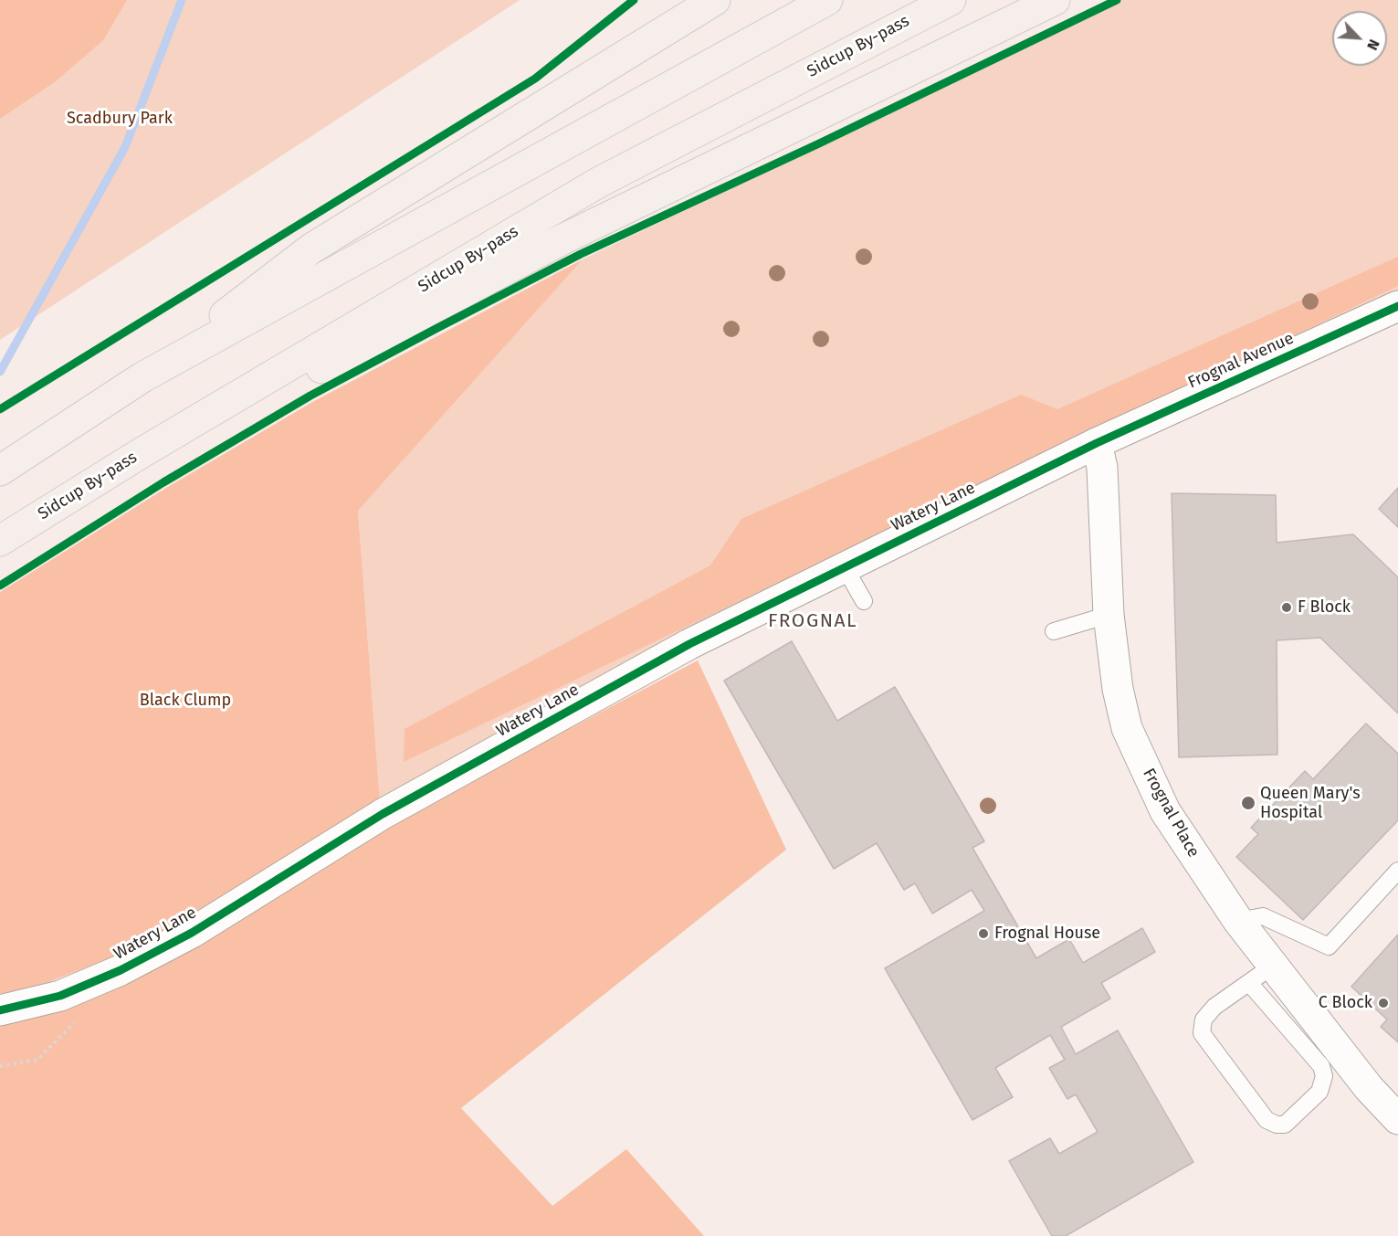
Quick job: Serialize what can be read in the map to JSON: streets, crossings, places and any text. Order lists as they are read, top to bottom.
{
  "streets": {
    "highway": ["Sidcup By-pass"],
    "street": ["Frognal Avenue", "Watery Lane", "Frognal Place"]
  },
  "crossings": [
    ["Frognal Avenue", "Watery Lane"],
    ["Frognal Avenue", "Frognal Place"],
    ["Watery Lane", "Frognal Place"]
  ],
  "districts": ["FROGNAL"],
  "parks": ["Scadbury Park", "Black Clump"],
  "places": [
    "F Block",
    "Queen Mary's Hospital",
    "Frognal House",
    "C Block"
  ],
  "north": "bottom right"
}
